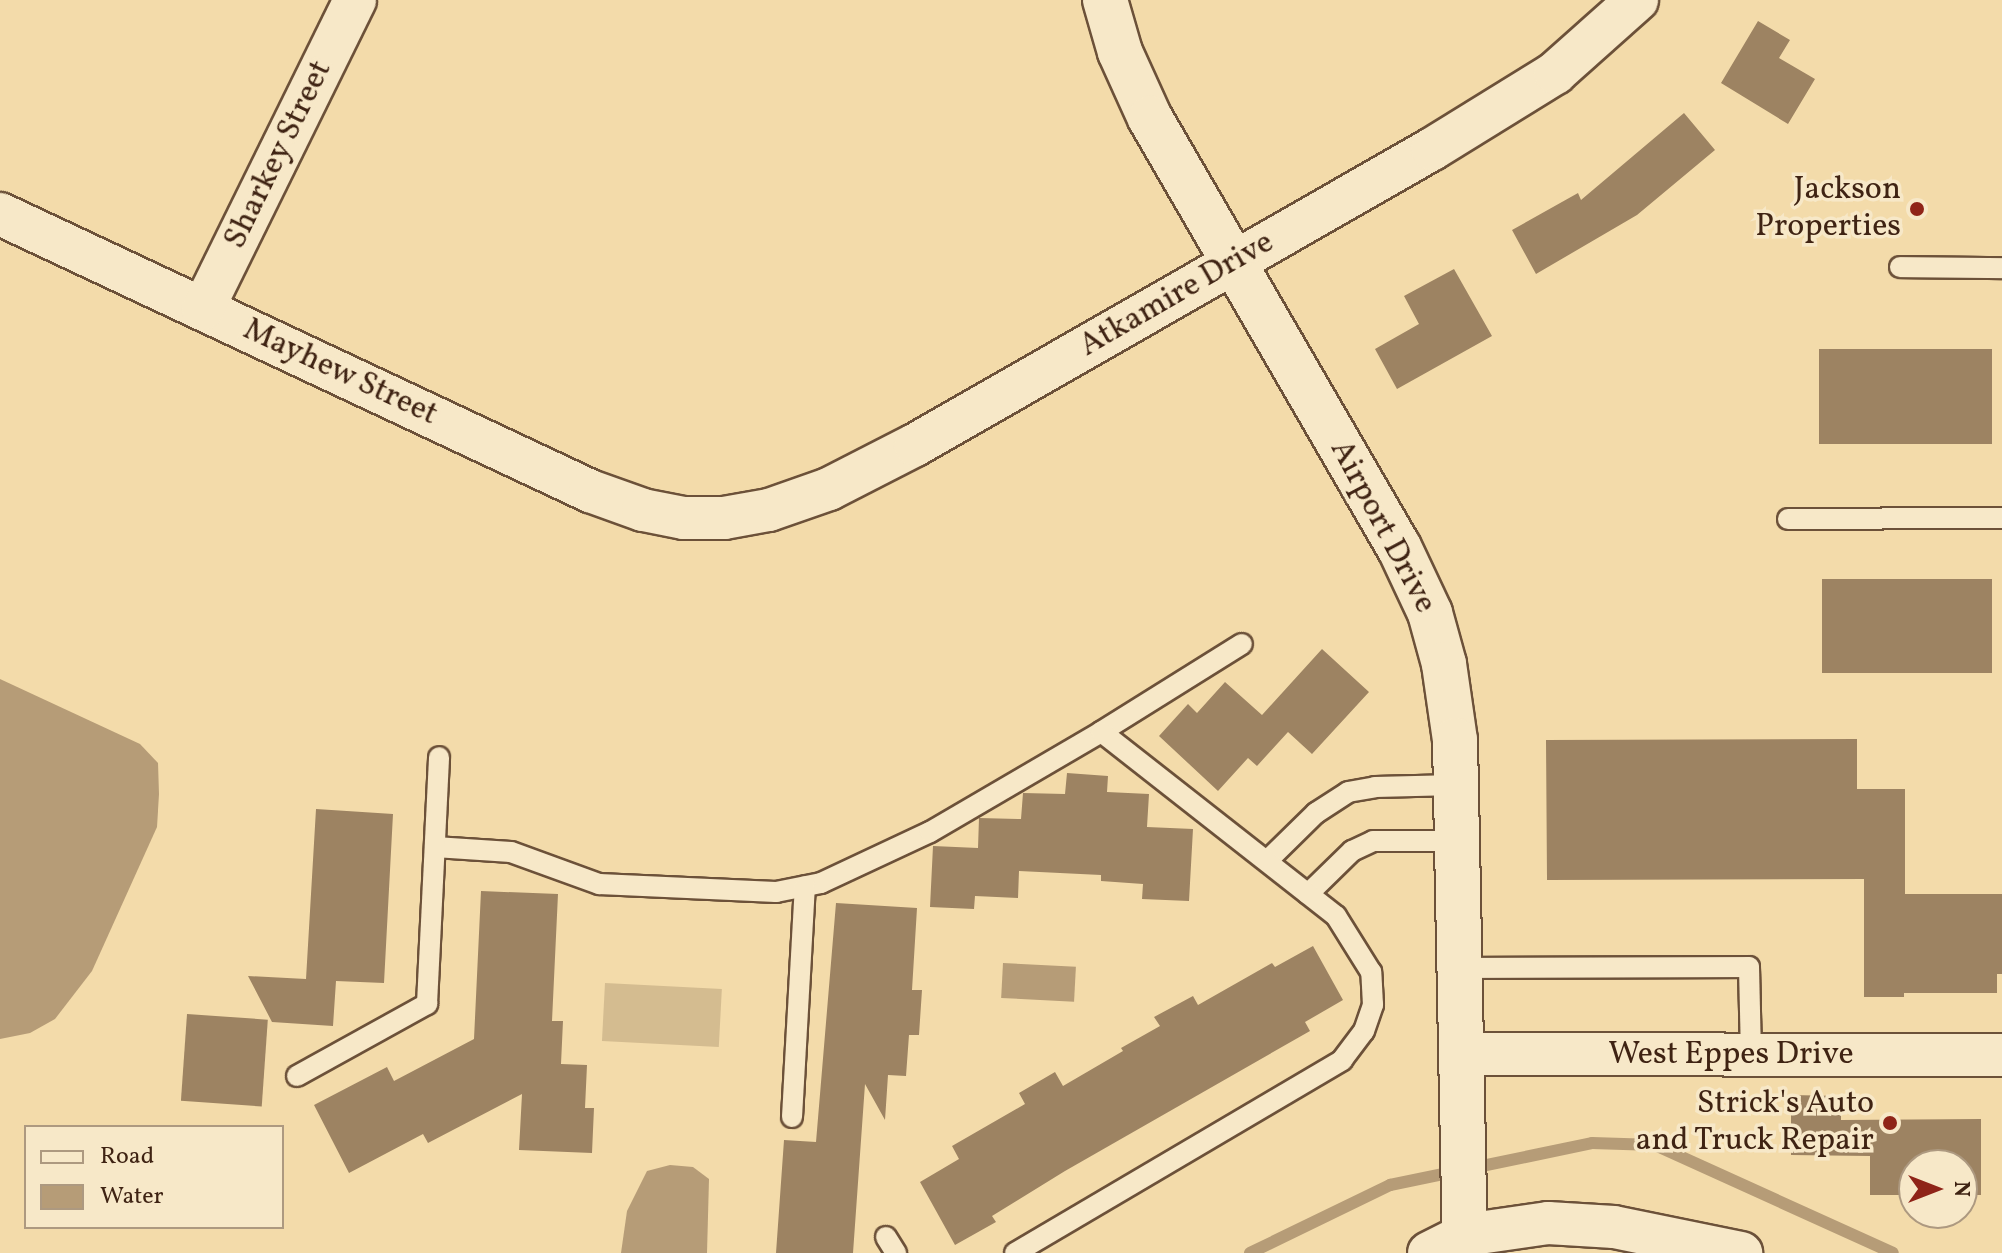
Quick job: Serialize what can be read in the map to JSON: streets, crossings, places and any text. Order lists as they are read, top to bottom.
{
  "streets": {
    "street": [
      "Sharkey Street",
      "Atkamire Drive",
      "Mayhew Street",
      "Airport Drive",
      "West Eppes Drive"
    ]
  },
  "crossings": [
    ["Sharkey Street", "Mayhew Street"],
    ["Atkamire Drive", "Mayhew Street"],
    ["Atkamire Drive", "Airport Drive"],
    ["Airport Drive", "West Eppes Drive"]
  ],
  "places": ["Jackson Properties", "Strick's Auto and Truck Repair"],
  "legend": ["Road", "Water"],
  "north": "right"
}
